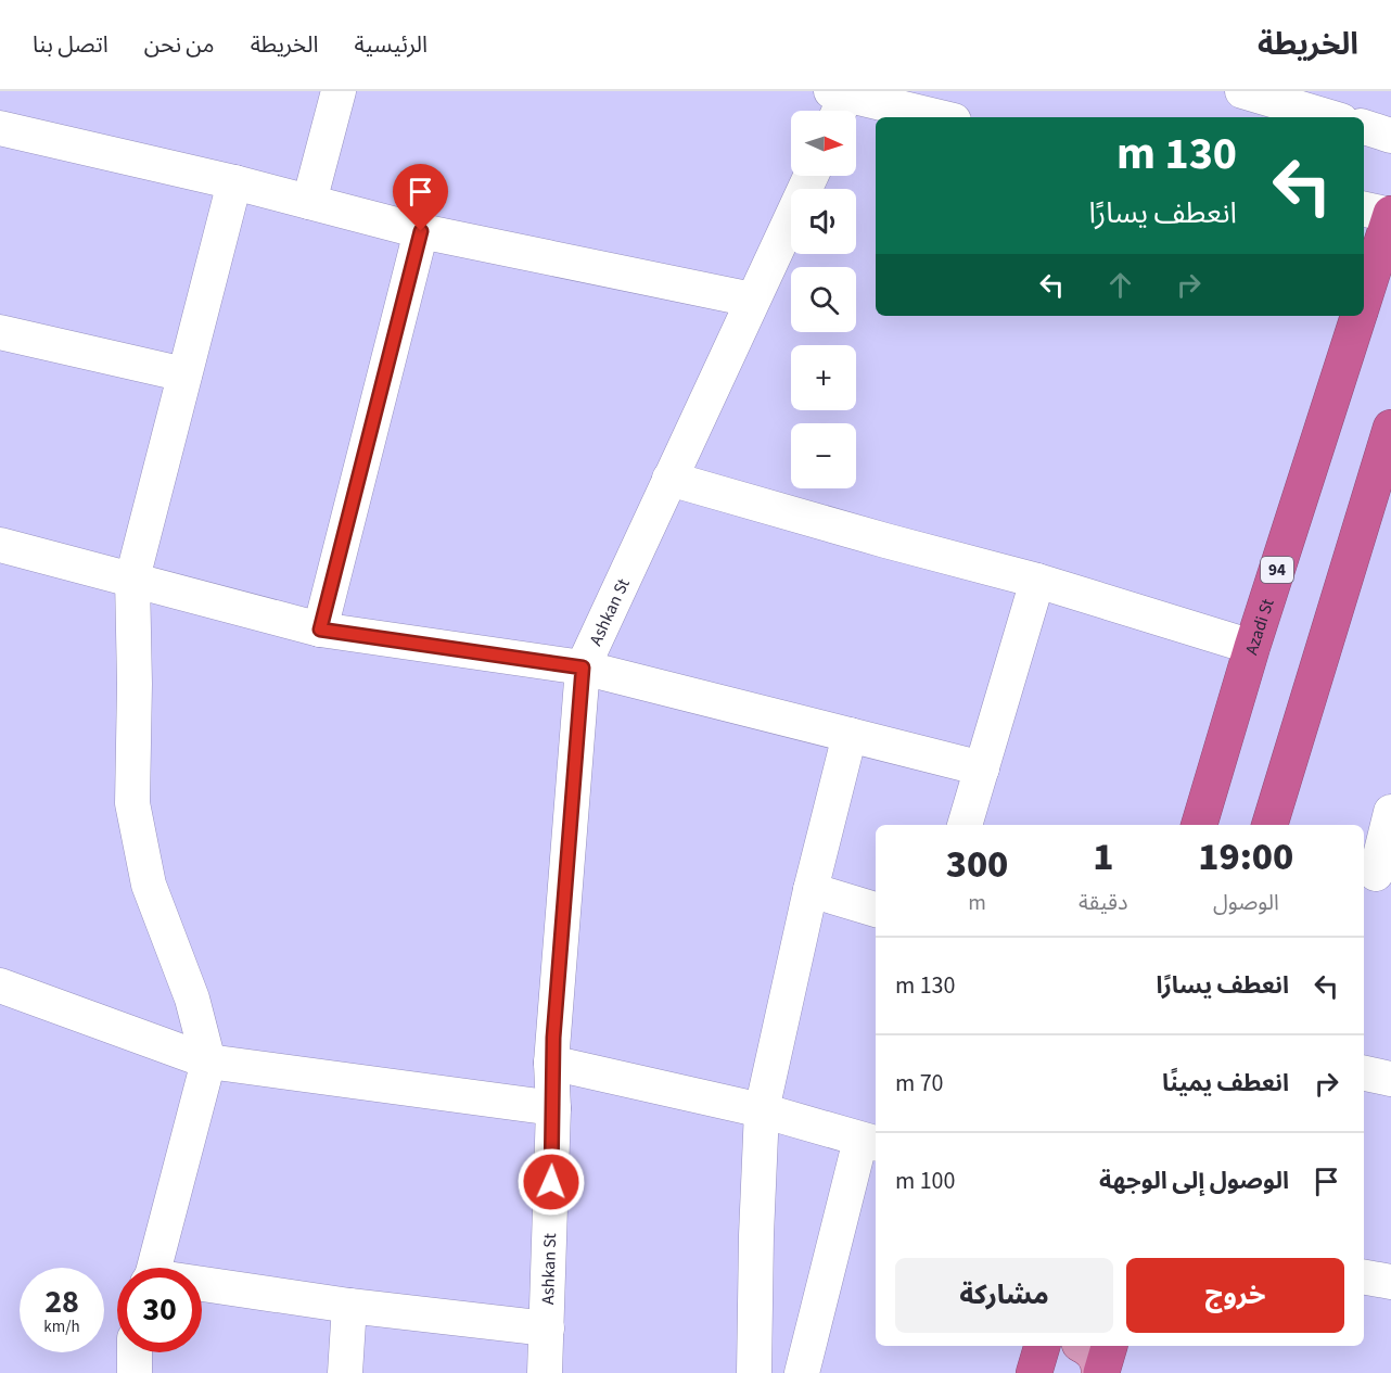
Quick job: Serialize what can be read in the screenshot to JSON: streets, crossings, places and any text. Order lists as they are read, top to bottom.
{
  "streets": {
    "highway": ["94", "Azadi St"],
    "street": ["Ashkan St"]
  },
  "north": "right",
  "page": {
    "header": "الخريطة",
    "nav": [
      "الرئيسية",
      "الخريطة",
      "من نحن",
      "اتصل بنا"
    ],
    "map_buttons": ["+", "−"],
    "turn": ["130 m", "انعطف يسارًا"],
    "eta": [
      "19:00",
      "الوصول",
      "1",
      "دقيقة",
      "300",
      "m"
    ],
    "list": [
      {
        "name": "انعطف يسارًا",
        "value": "130 m"
      },
      {
        "name": "انعطف يمينًا",
        "value": "70 m"
      },
      {
        "name": "الوصول إلى الوجهة",
        "value": "100 m"
      }
    ],
    "buttons": ["خروج", "مشاركة"],
    "speed": "28 km/h",
    "limit": "30"
  }
}
